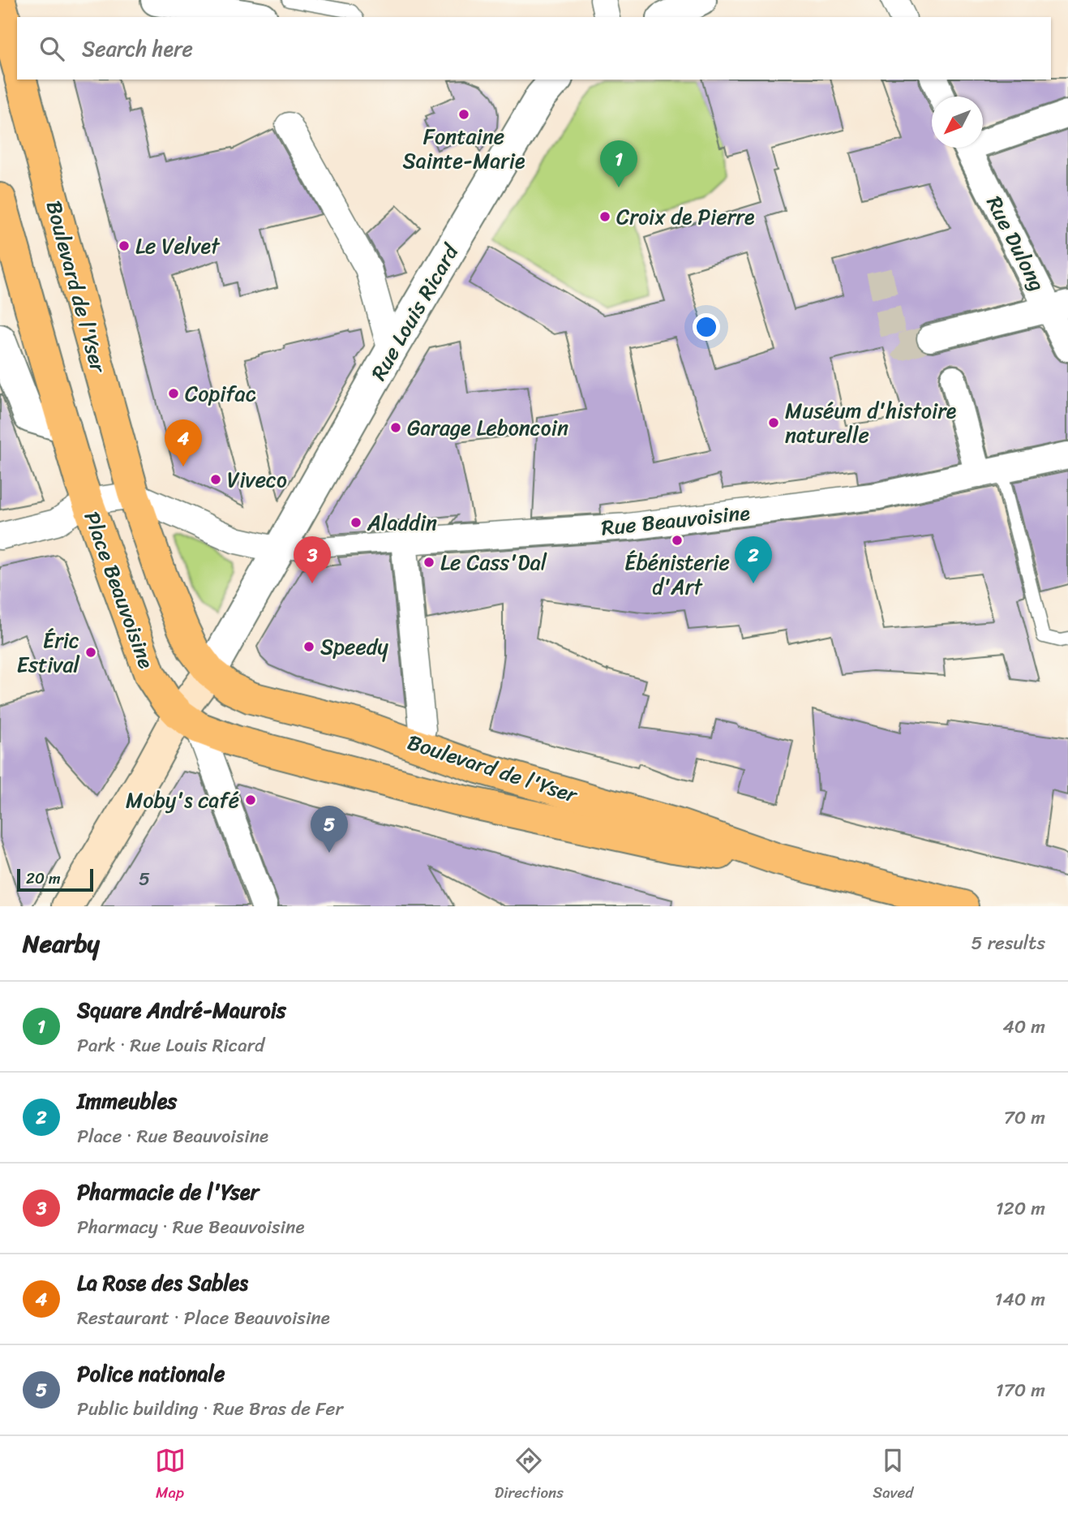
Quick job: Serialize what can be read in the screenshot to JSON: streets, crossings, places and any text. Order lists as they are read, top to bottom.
{
  "streets": {
    "main road": ["Boulevard de l'Yser", "Place Beauvoisine"],
    "street": ["Rue Dulong", "Rue Louis Ricard", "Rue Beauvoisine"]
  },
  "crossings": [
    ["Boulevard de l'Yser", "Place Beauvoisine"],
    ["Rue Louis Ricard", "Rue Beauvoisine"]
  ],
  "places": [
    "Fontaine Sainte-Marie",
    "Croix de Pierre",
    "Le Velvet",
    "Copifac",
    "Muséum d'histoire naturelle",
    "Garage Leboncoin",
    "Viveco",
    "Aladdin",
    "Ébénisterie d'Art",
    "Le Cass'Dal",
    "Speedy",
    "Éric Estival",
    "Moby's café"
  ],
  "house_numbers": ["5"],
  "scale_bar": "20 m",
  "north": "bottom left",
  "page": {
    "search": "Search here",
    "pins": [
      "1",
      "4",
      "2",
      "3",
      "5"
    ],
    "scale": "20 m",
    "heading": ["Nearby", "5 results"],
    "list": [
      {
        "mark": "1",
        "name": "Square André-Maurois",
        "note": "Park · Rue Louis Ricard",
        "value": "40 m"
      },
      {
        "mark": "2",
        "name": "Immeubles",
        "note": "Place · Rue Beauvoisine",
        "value": "70 m"
      },
      {
        "mark": "3",
        "name": "Pharmacie de l'Yser",
        "note": "Pharmacy · Rue Beauvoisine",
        "value": "120 m"
      },
      {
        "mark": "4",
        "name": "La Rose des Sables",
        "note": "Restaurant · Place Beauvoisine",
        "value": "140 m"
      },
      {
        "mark": "5",
        "name": "Police nationale",
        "note": "Public building · Rue Bras de Fer",
        "value": "170 m"
      }
    ],
    "nav": ["Map", "Directions", "Saved"]
  }
}
